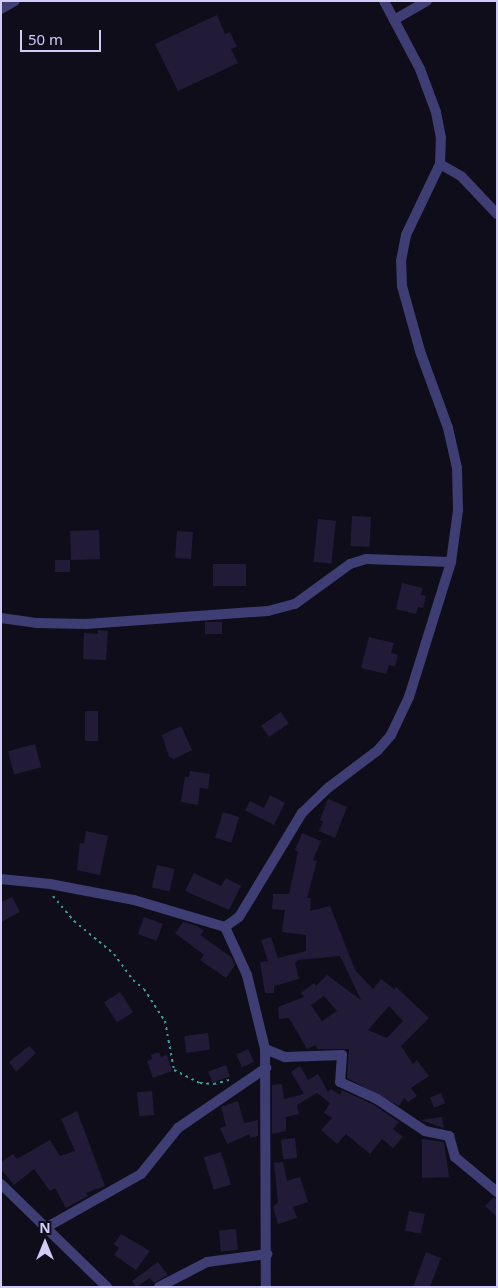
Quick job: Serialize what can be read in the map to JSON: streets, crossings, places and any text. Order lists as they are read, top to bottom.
{
  "scale_bar": "50 m",
  "north": "top"
}
